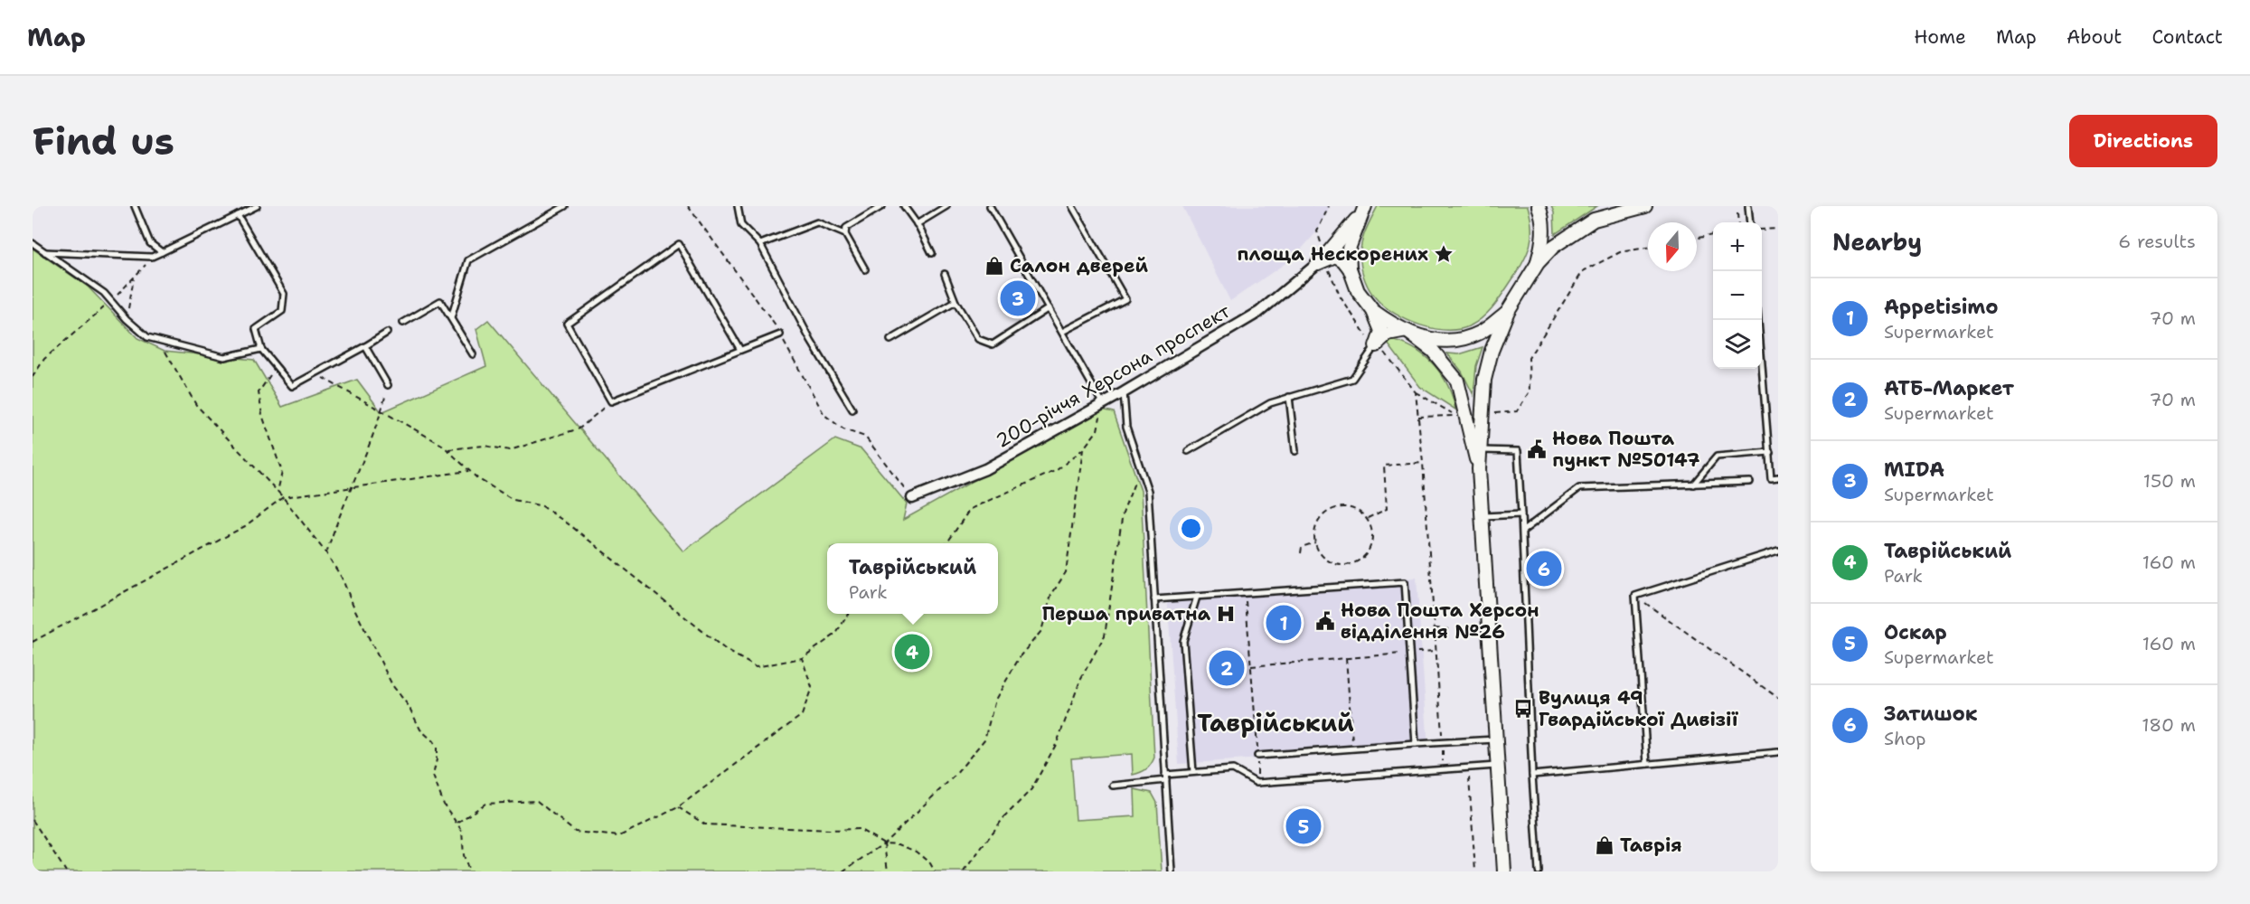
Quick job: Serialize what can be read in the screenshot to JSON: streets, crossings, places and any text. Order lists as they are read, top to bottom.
{
  "streets": {
    "street": ["200-річчя Херсона проспект"]
  },
  "districts": ["Таврійський"],
  "places": {
    "place": ["площа Нескорених"],
    "shop": ["Салон дверей", "Таврія"],
    "public building": ["Нова Пошта пункт №50147", "Нова Пошта Херсон відділення №26"],
    "hospital": ["Перша приватна"],
    "bus stop": ["Вулиця 49 Гвардійської Дивізії"]
  },
  "north": "bottom",
  "page": {
    "header": "Map",
    "nav": [
      "Home",
      "Map",
      "About",
      "Contact"
    ],
    "buttons": "Directions",
    "title": "Find us",
    "heading": ["Nearby", "6 results"],
    "map_buttons": ["+", "−"],
    "list": [
      {
        "mark": "1",
        "name": "Appetisimo",
        "note": "Supermarket",
        "value": "70 m"
      },
      {
        "mark": "2",
        "name": "АТБ-Маркет",
        "note": "Supermarket",
        "value": "70 m"
      },
      {
        "mark": "3",
        "name": "MIDA",
        "note": "Supermarket",
        "value": "150 m"
      },
      {
        "mark": "4",
        "name": "Таврійський",
        "note": "Park",
        "value": "160 m"
      },
      {
        "mark": "5",
        "name": "Оскар",
        "note": "Supermarket",
        "value": "160 m"
      },
      {
        "mark": "6",
        "name": "Затишок",
        "note": "Shop",
        "value": "180 m"
      }
    ],
    "pins": [
      "3",
      "6",
      "1",
      "4",
      "2",
      "5"
    ],
    "popup": ["Таврійський", "Park"]
  }
}
